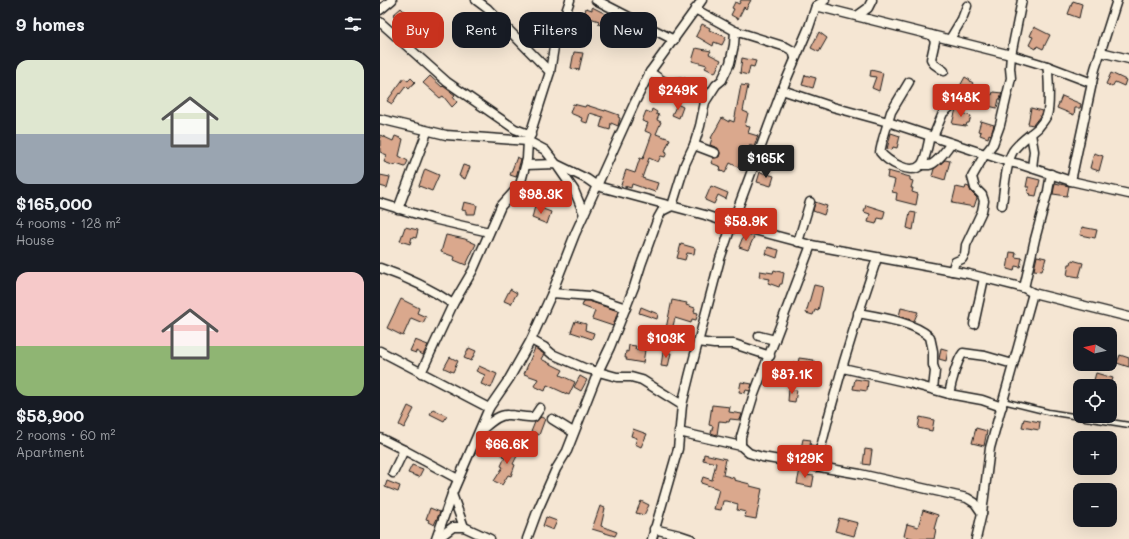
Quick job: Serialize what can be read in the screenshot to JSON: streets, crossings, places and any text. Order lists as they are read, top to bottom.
{
  "north": "left",
  "page": {
    "heading": "9 homes",
    "chip": [
      "Buy",
      "Rent",
      "Filters",
      "New"
    ],
    "list": [
      {
        "name": "$165,000",
        "note": "4 rooms · 128 m² · House"
      },
      {
        "name": "$58,900",
        "note": "2 rooms · 60 m² · Apartment"
      }
    ],
    "price": [
      "$249K",
      "$148K",
      "$165K",
      "$98.3K",
      "$58.9K",
      "$103K",
      "$87.1K",
      "$66.6K",
      "$129K"
    ],
    "map_buttons": ["+", "−"]
  }
}
